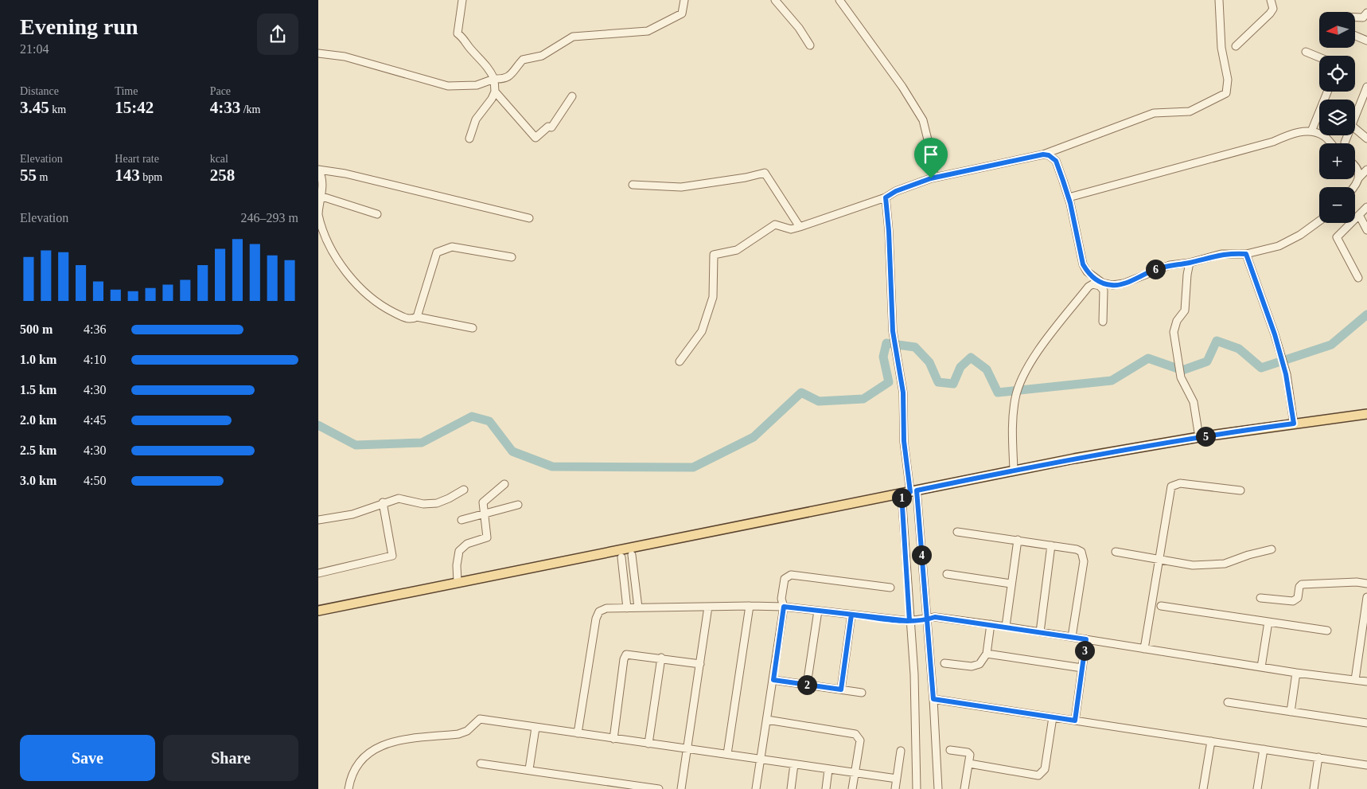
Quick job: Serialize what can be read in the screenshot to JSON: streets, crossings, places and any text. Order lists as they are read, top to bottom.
{
  "north": "left",
  "page": {
    "heading": ["Evening run", "21:04"],
    "map_buttons": ["+", "−"],
    "stats": [
      ["Distance", "3.45 km"],
      ["Time", "15:42"],
      ["Pace", "4:33 /km"],
      ["Elevation", "55 m"],
      ["Heart rate", "143 bpm"],
      ["kcal", "258"]
    ],
    "chart": ["Elevation", "246–293 m"],
    "pins": [
      "6",
      "5",
      "1",
      "4",
      "3",
      "2"
    ],
    "list": [
      {
        "name": "500 m",
        "note": "4:36"
      },
      {
        "name": "1.0 km",
        "note": "4:10"
      },
      {
        "name": "1.5 km",
        "note": "4:30"
      },
      {
        "name": "2.0 km",
        "note": "4:45"
      },
      {
        "name": "2.5 km",
        "note": "4:30"
      },
      {
        "name": "3.0 km",
        "note": "4:50"
      }
    ],
    "buttons": ["Save", "Share"]
  }
}
